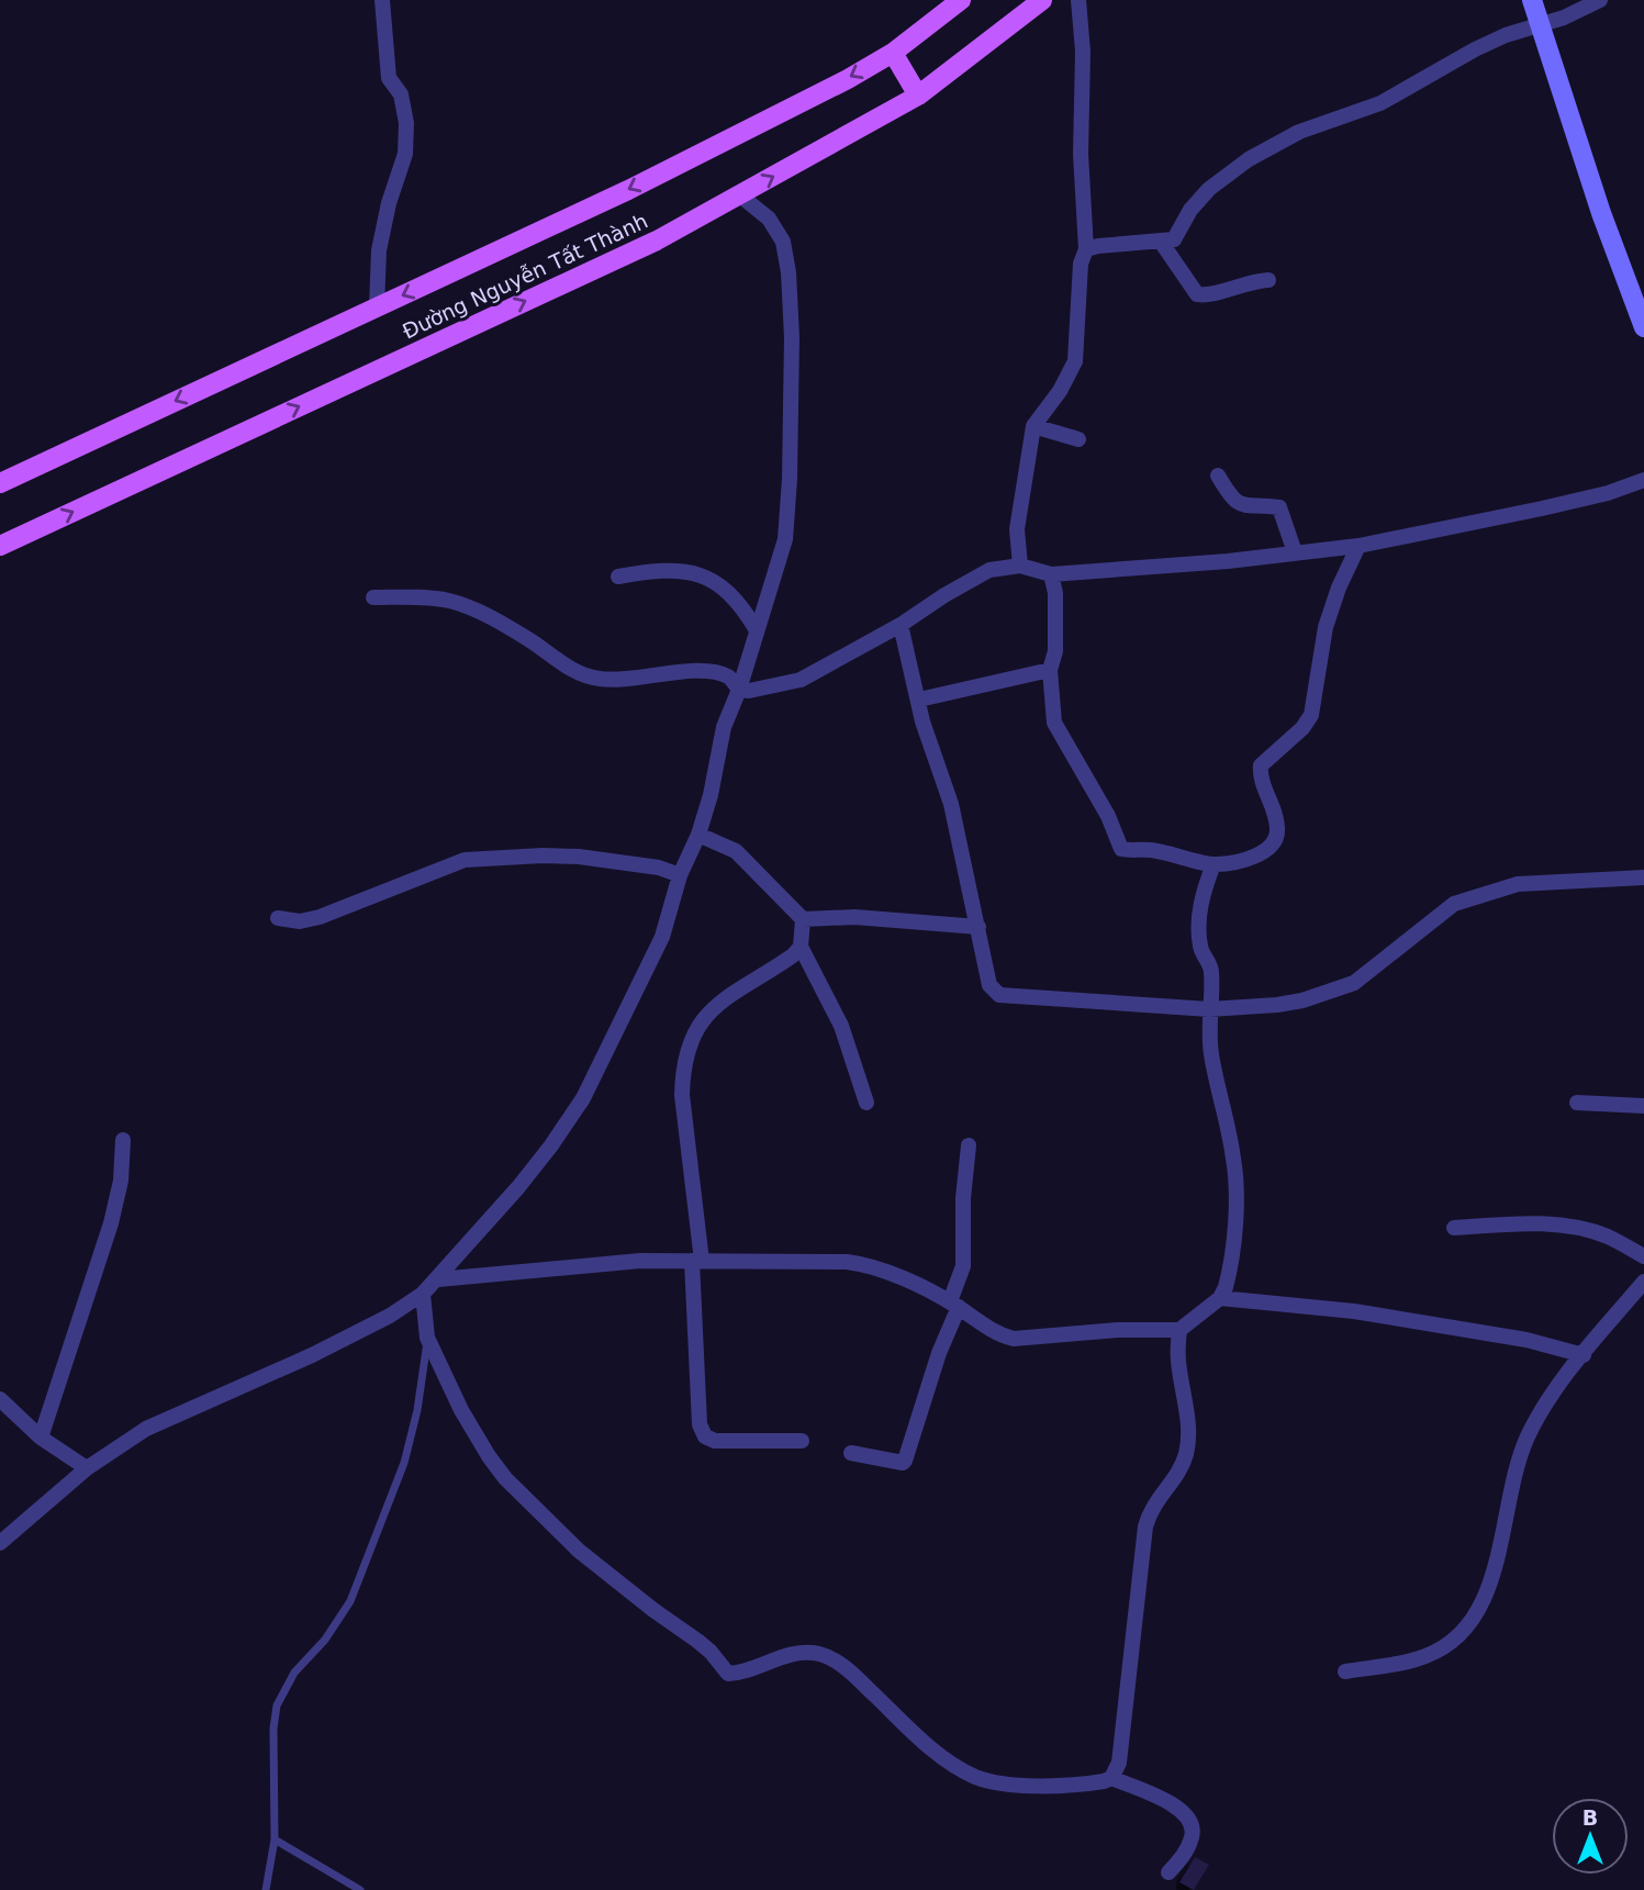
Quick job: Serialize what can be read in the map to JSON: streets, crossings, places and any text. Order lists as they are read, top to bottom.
{
  "streets": {
    "main road": ["Đường Nguyễn Tất Thành"]
  },
  "north": "top"
}
